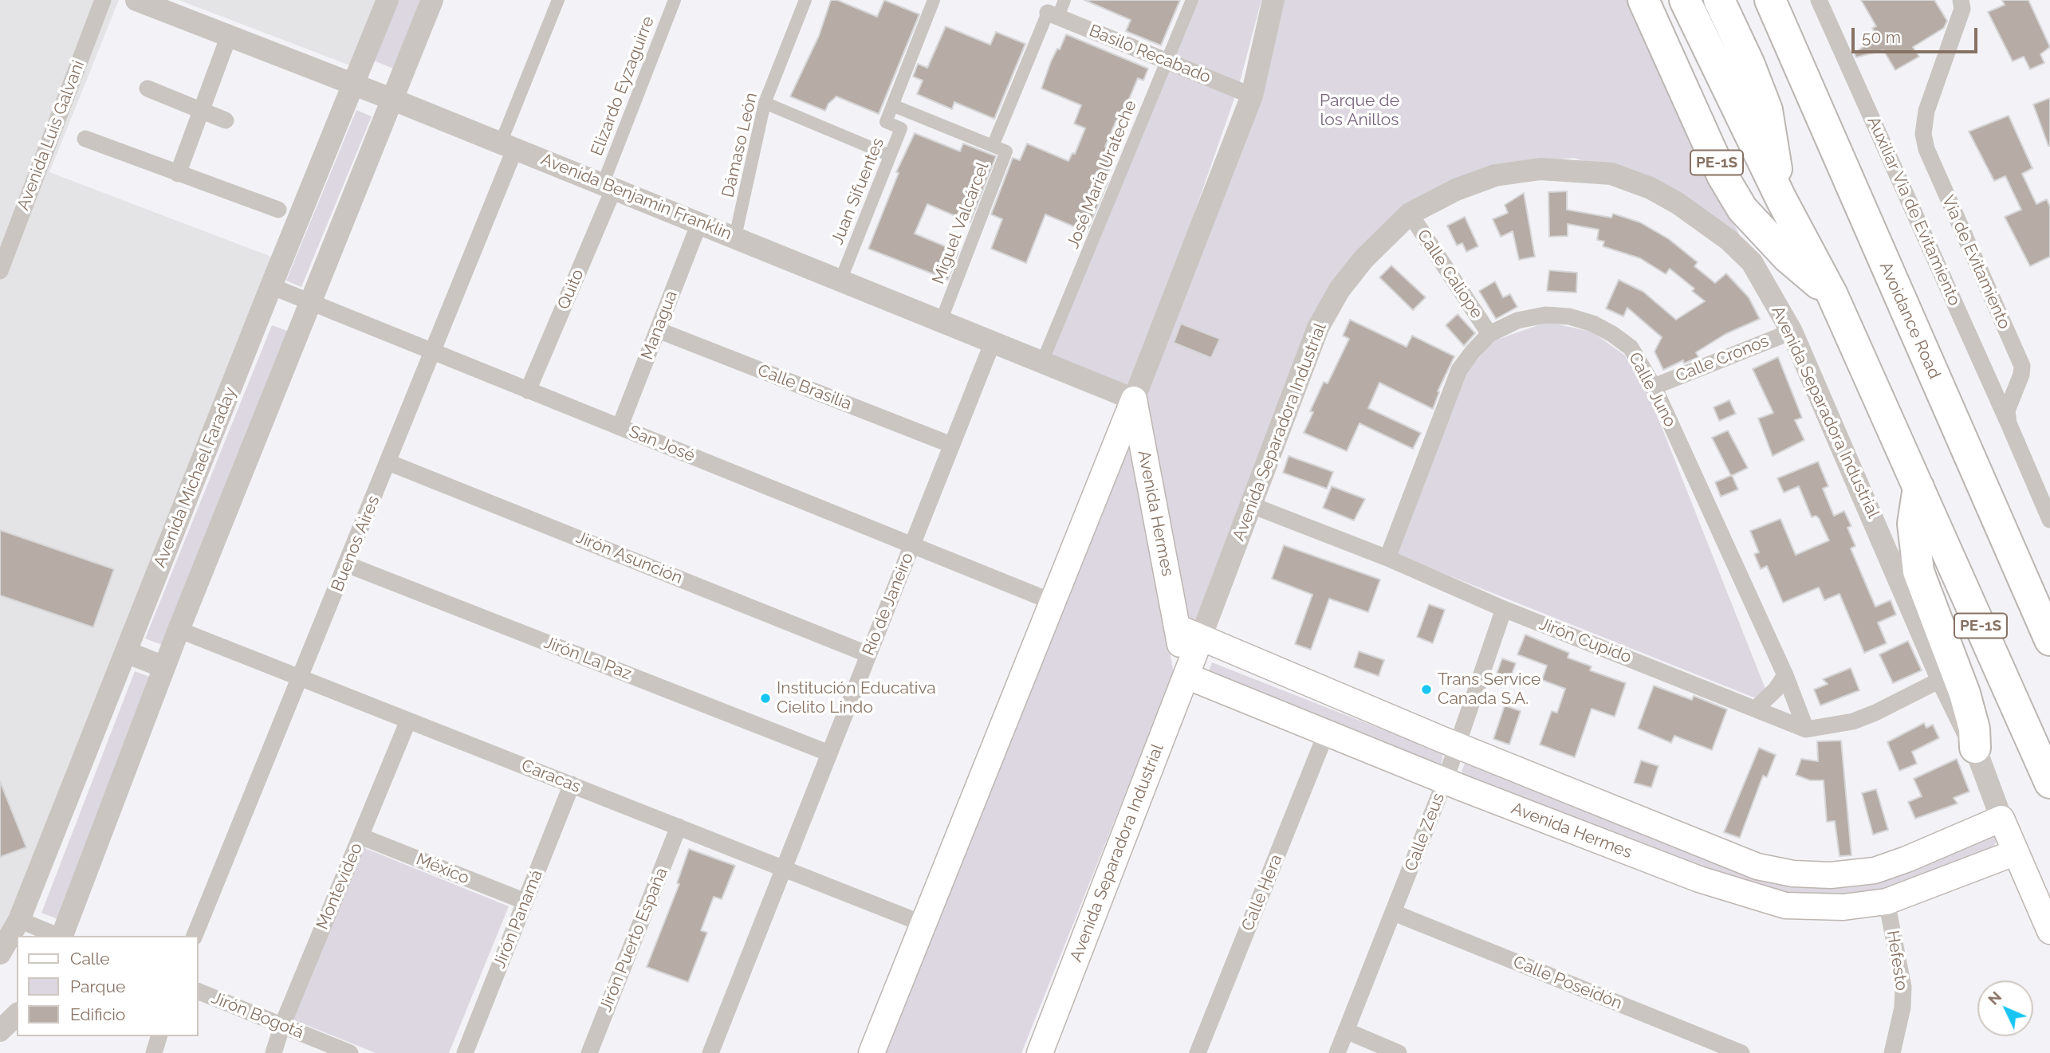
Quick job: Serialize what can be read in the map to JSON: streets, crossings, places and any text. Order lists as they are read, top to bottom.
{
  "streets": {
    "highway": ["PE-1S", "Avoidance Road"],
    "main road": ["Avenida Separadora Industrial", "Avenida Hermes"],
    "street": [
      "Basilo Recabado",
      "Elizardo Eyzaguirre",
      "Avenida Luis Galvani",
      "Dámaso León",
      "José María Urateche",
      "Juan Sifuentes",
      "Avenida Benjamin Franklin",
      "Auxiliar Via de Evitamiento",
      "Miguel Valcárcel",
      "Vía de Evitamiento",
      "Calle Caliope",
      "Quito",
      "Managua",
      "Calle Cronos",
      "Calle Brasilia",
      "Calle Juno",
      "San José",
      "Avenida Michael Faraday",
      "Buenos Aires",
      "Jirón Asunción",
      "Río de Janeiro",
      "Jirón Cupido",
      "Jirón La Paz",
      "Caracas",
      "Calle Zeus",
      "México",
      "Montevideo",
      "Calle Hera",
      "Jirón Panamá",
      "Jirón Puerto España",
      "Hefesto",
      "Calle Poseidón",
      "Jirón Bogotá"
    ]
  },
  "crossings": [
    ["Basilo Recabado", "José María Urateche"],
    ["Basilo Recabado", "Miguel Valcárcel"],
    ["Elizardo Eyzaguirre", "Avenida Benjamin Franklin"],
    ["Elizardo Eyzaguirre", "Quito"],
    ["Dámaso León", "Avenida Benjamin Franklin"],
    ["José María Urateche", "Avenida Benjamin Franklin"],
    ["Juan Sifuentes", "Avenida Benjamin Franklin"],
    ["Juan Sifuentes", "Miguel Valcárcel"],
    ["Avenida Benjamin Franklin", "Miguel Valcárcel"],
    ["Avenida Benjamin Franklin", "Quito"],
    ["Avenida Benjamin Franklin", "Managua"],
    ["Avenida Benjamin Franklin", "Avenida Michael Faraday"],
    ["Avenida Benjamin Franklin", "Avenida Hermes"],
    ["Avenida Benjamin Franklin", "Buenos Aires"],
    ["Avenida Benjamin Franklin", "Río de Janeiro"],
    ["Auxiliar Via de Evitamiento", "Vía de Evitamiento"],
    ["Calle Caliope", "Calle Juno"],
    ["Calle Caliope", "Avenida Separadora Industrial"],
    ["Quito", "San José"],
    ["Managua", "Calle Brasilia"],
    ["Managua", "San José"],
    ["Calle Cronos", "Calle Juno"],
    ["Calle Cronos", "Avenida Separadora Industrial"],
    ["Calle Brasilia", "Río de Janeiro"],
    ["Calle Juno", "Jirón Cupido"],
    ["Avenida Separadora Industrial", "Avenida Hermes"],
    ["Avenida Separadora Industrial", "Jirón Cupido"],
    ["San José", "Avenida Michael Faraday"],
    ["San José", "Buenos Aires"],
    ["San José", "Río de Janeiro"],
    ["Avenida Hermes", "Calle Zeus"],
    ["Avenida Hermes", "Calle Hera"],
    ["Avenida Hermes", "Hefesto"],
    ["Buenos Aires", "Jirón Asunción"],
    ["Buenos Aires", "Jirón La Paz"],
    ["Buenos Aires", "Caracas"],
    ["Jirón Asunción", "Río de Janeiro"],
    ["Río de Janeiro", "Jirón La Paz"],
    ["Río de Janeiro", "Caracas"],
    ["Jirón Cupido", "Calle Zeus"],
    ["Caracas", "Montevideo"],
    ["Caracas", "Jirón Panamá"],
    ["Caracas", "Jirón Puerto España"],
    ["Calle Zeus", "Calle Poseidón"],
    ["México", "Montevideo"],
    ["México", "Jirón Panamá"],
    ["Montevideo", "Jirón Bogotá"]
  ],
  "parks": ["Parque de los Anillos"],
  "places": ["Trans Service Canada S.A.", "Institución Educativa Cielito Lindo"],
  "legend": ["Calle", "Parque", "Edificio"],
  "scale_bar": "50 m",
  "north": "top left"
}
